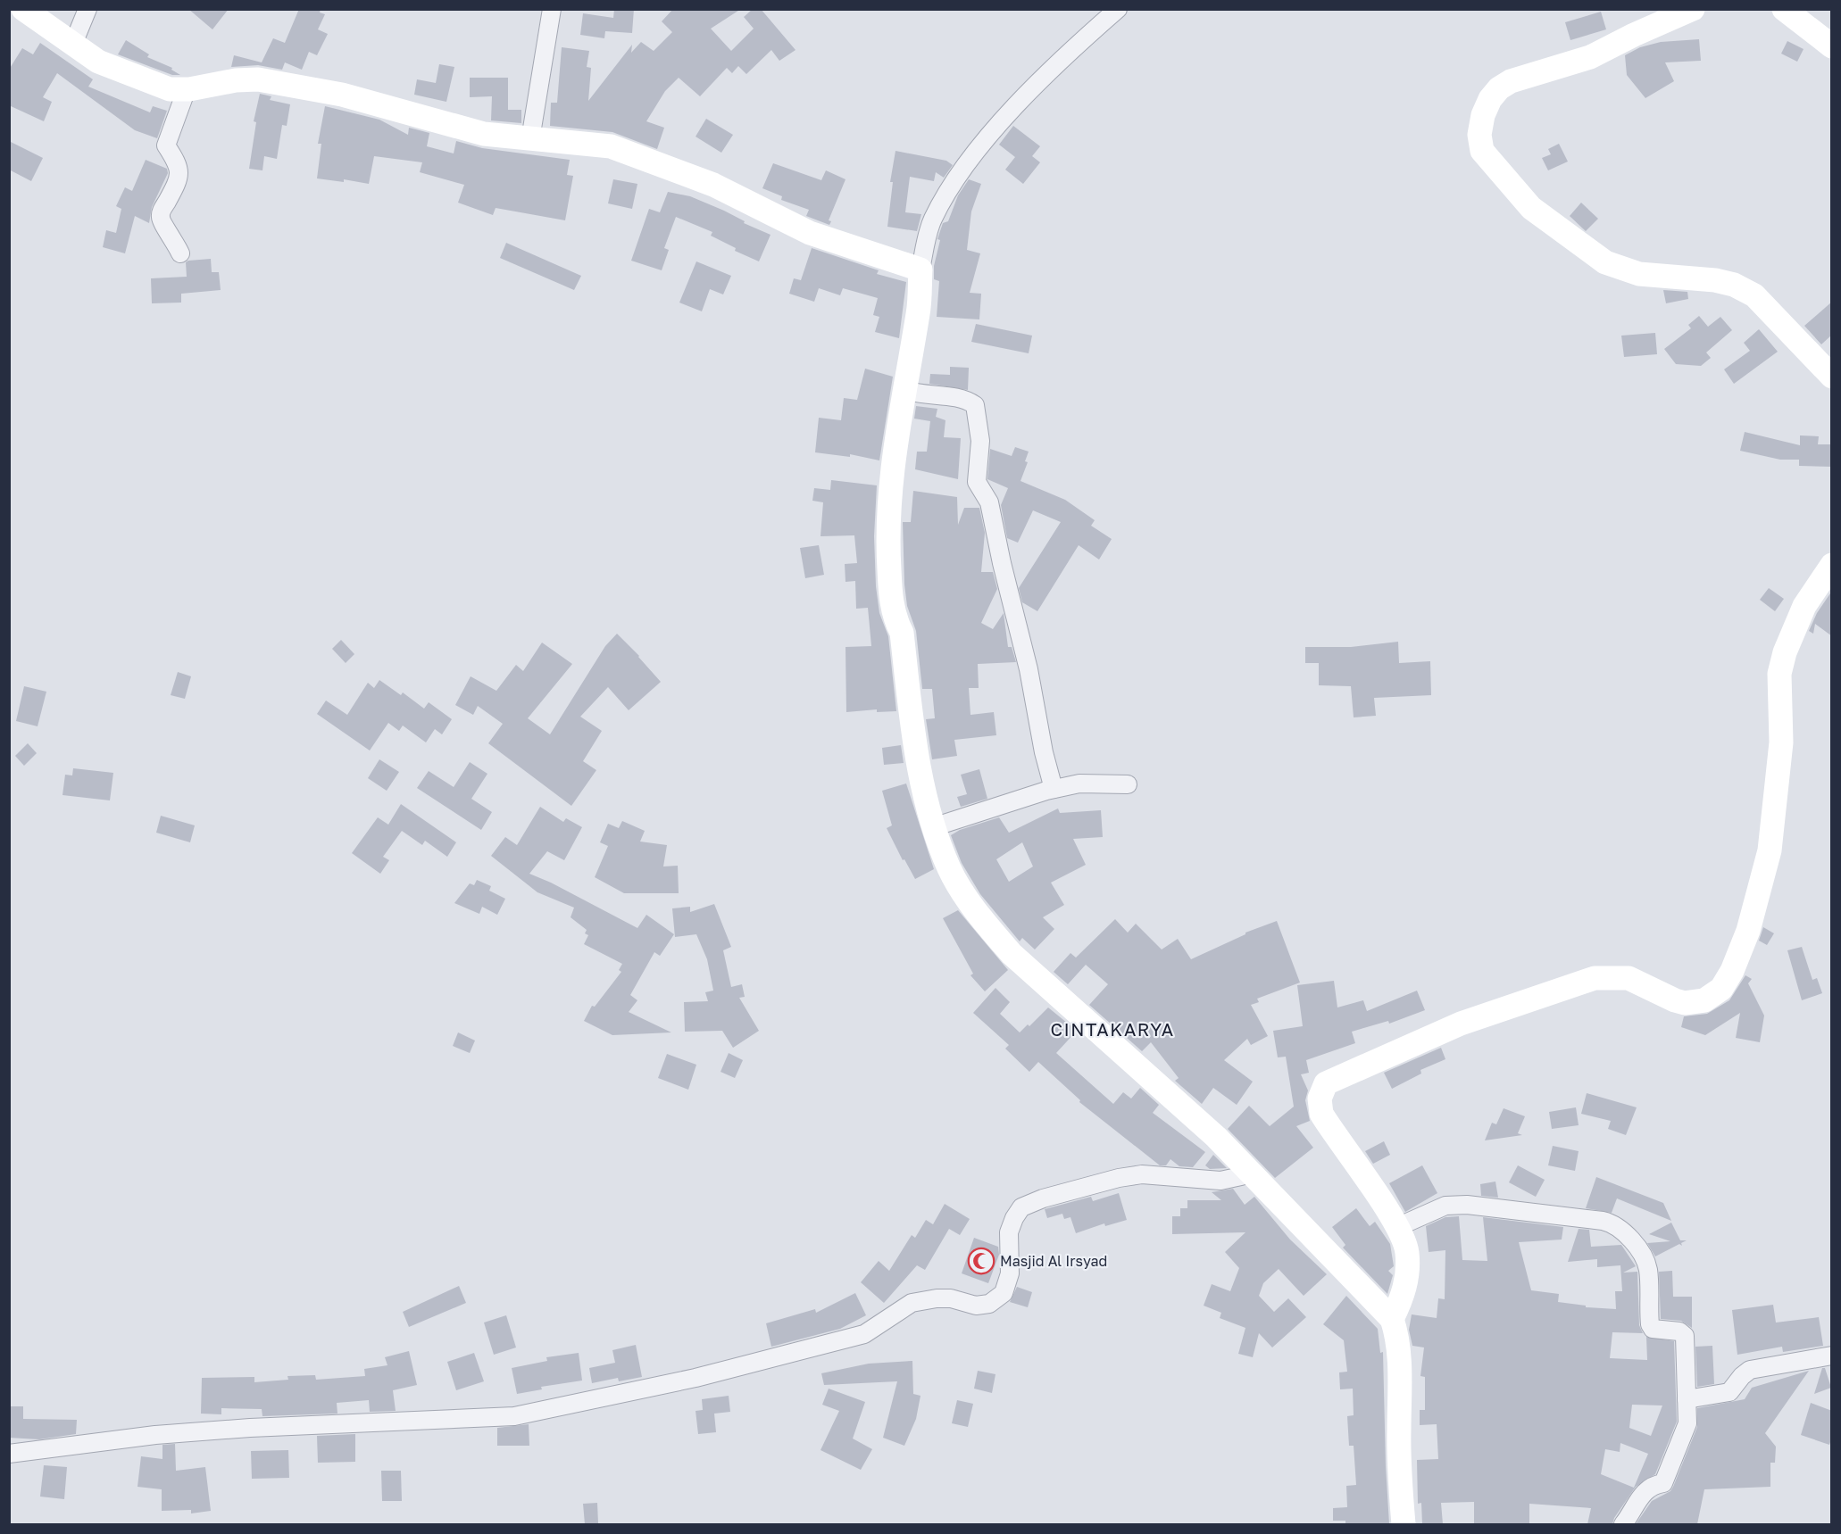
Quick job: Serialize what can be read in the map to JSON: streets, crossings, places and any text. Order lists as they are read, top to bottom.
{
  "districts": ["CINTAKARYA"],
  "places": {
    "mosque": ["Masjid Al Irsyad"]
  }
}
